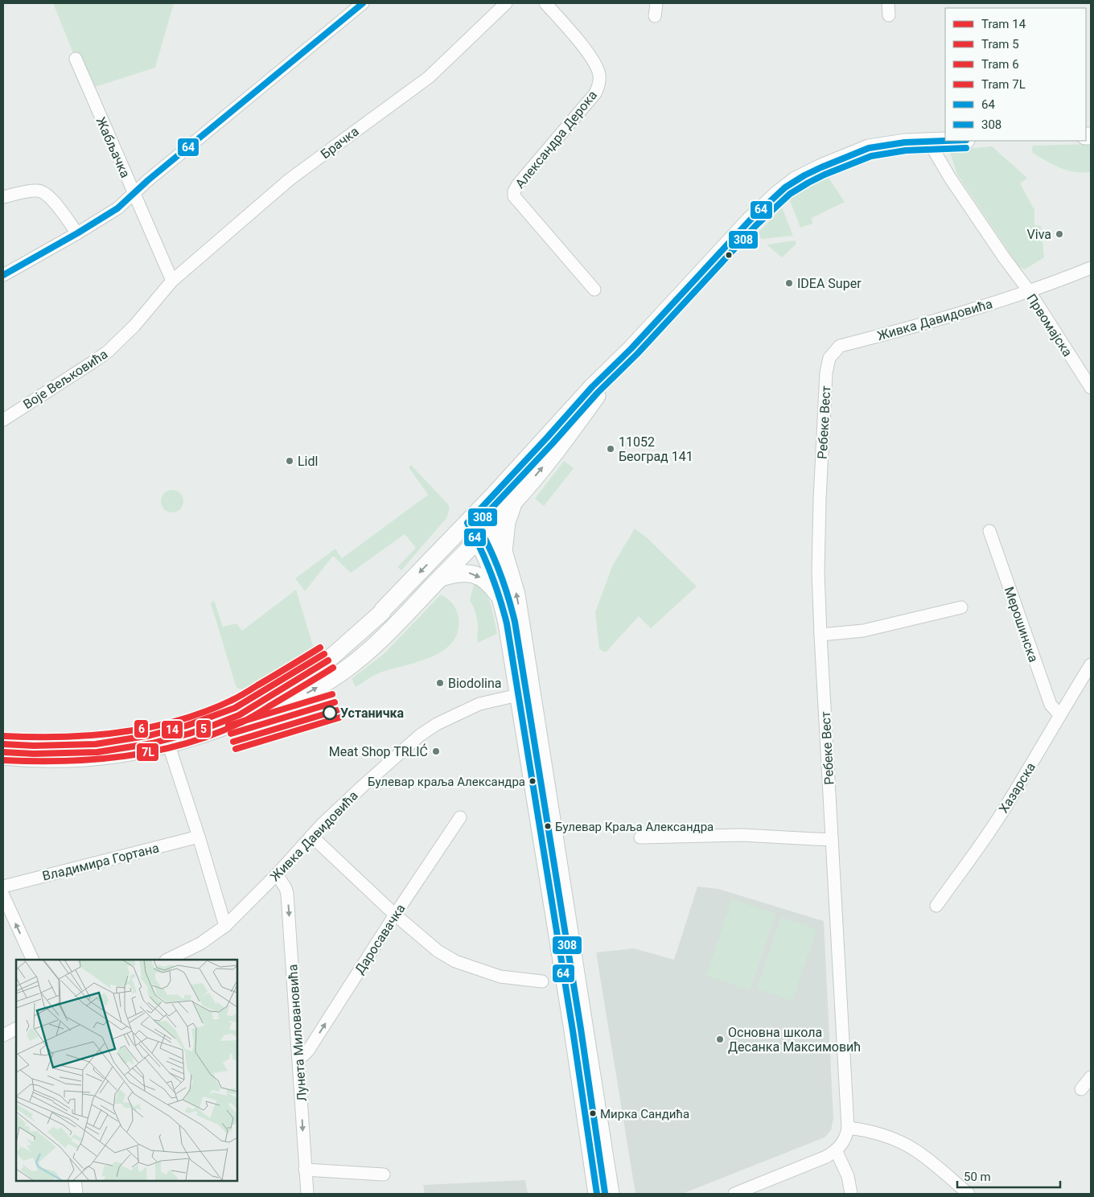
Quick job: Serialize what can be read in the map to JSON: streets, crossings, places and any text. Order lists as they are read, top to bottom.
{
  "streets": {
    "street": [
      "Александра Дерока",
      "Брачка",
      "Жабљачка",
      "Живка Давидовића",
      "Првомајска",
      "Воје Вељковића",
      "Ребеке Вест",
      "Мерошинска",
      "Хазарска",
      "Владимира Гортана",
      "Даросавачка",
      "Лунета Миловановића"
    ]
  },
  "crossings": [
    ["Брачка", "Жабљачка"],
    ["Брачка", "Воје Вељковића"],
    ["Жабљачка", "Воје Вељковића"],
    ["Живка Давидовића", "Првомајска"],
    ["Живка Давидовића", "Ребеке Вест"],
    ["Живка Давидовића", "Лунета Миловановића"],
    ["Мерошинска", "Хазарска"],
    ["Даросавачка", "Лунета Миловановића"]
  ],
  "one_way": ["Даросавачка", "Лунета Миловановића"],
  "places": [
    "Viva",
    "IDEA Super",
    "11052 Београд 141",
    "Lidl",
    "Biodolina",
    "Устаничка",
    "Meat Shop TRLIĆ",
    "Булевар краља Александра",
    "Булевар Краља Александра",
    "Основна школа Десанка Максимовић",
    "Мирка Сандића"
  ],
  "lines": [
    "transit line 64",
    "transit line 308",
    "tram line 6",
    "tram line 14",
    "tram line 5",
    "tram line 7L"
  ],
  "legend": [
    "Tram 14",
    "Tram 5",
    "Tram 6",
    "Tram 7L",
    "64",
    "308"
  ],
  "scale_bar": "50 m"
}
